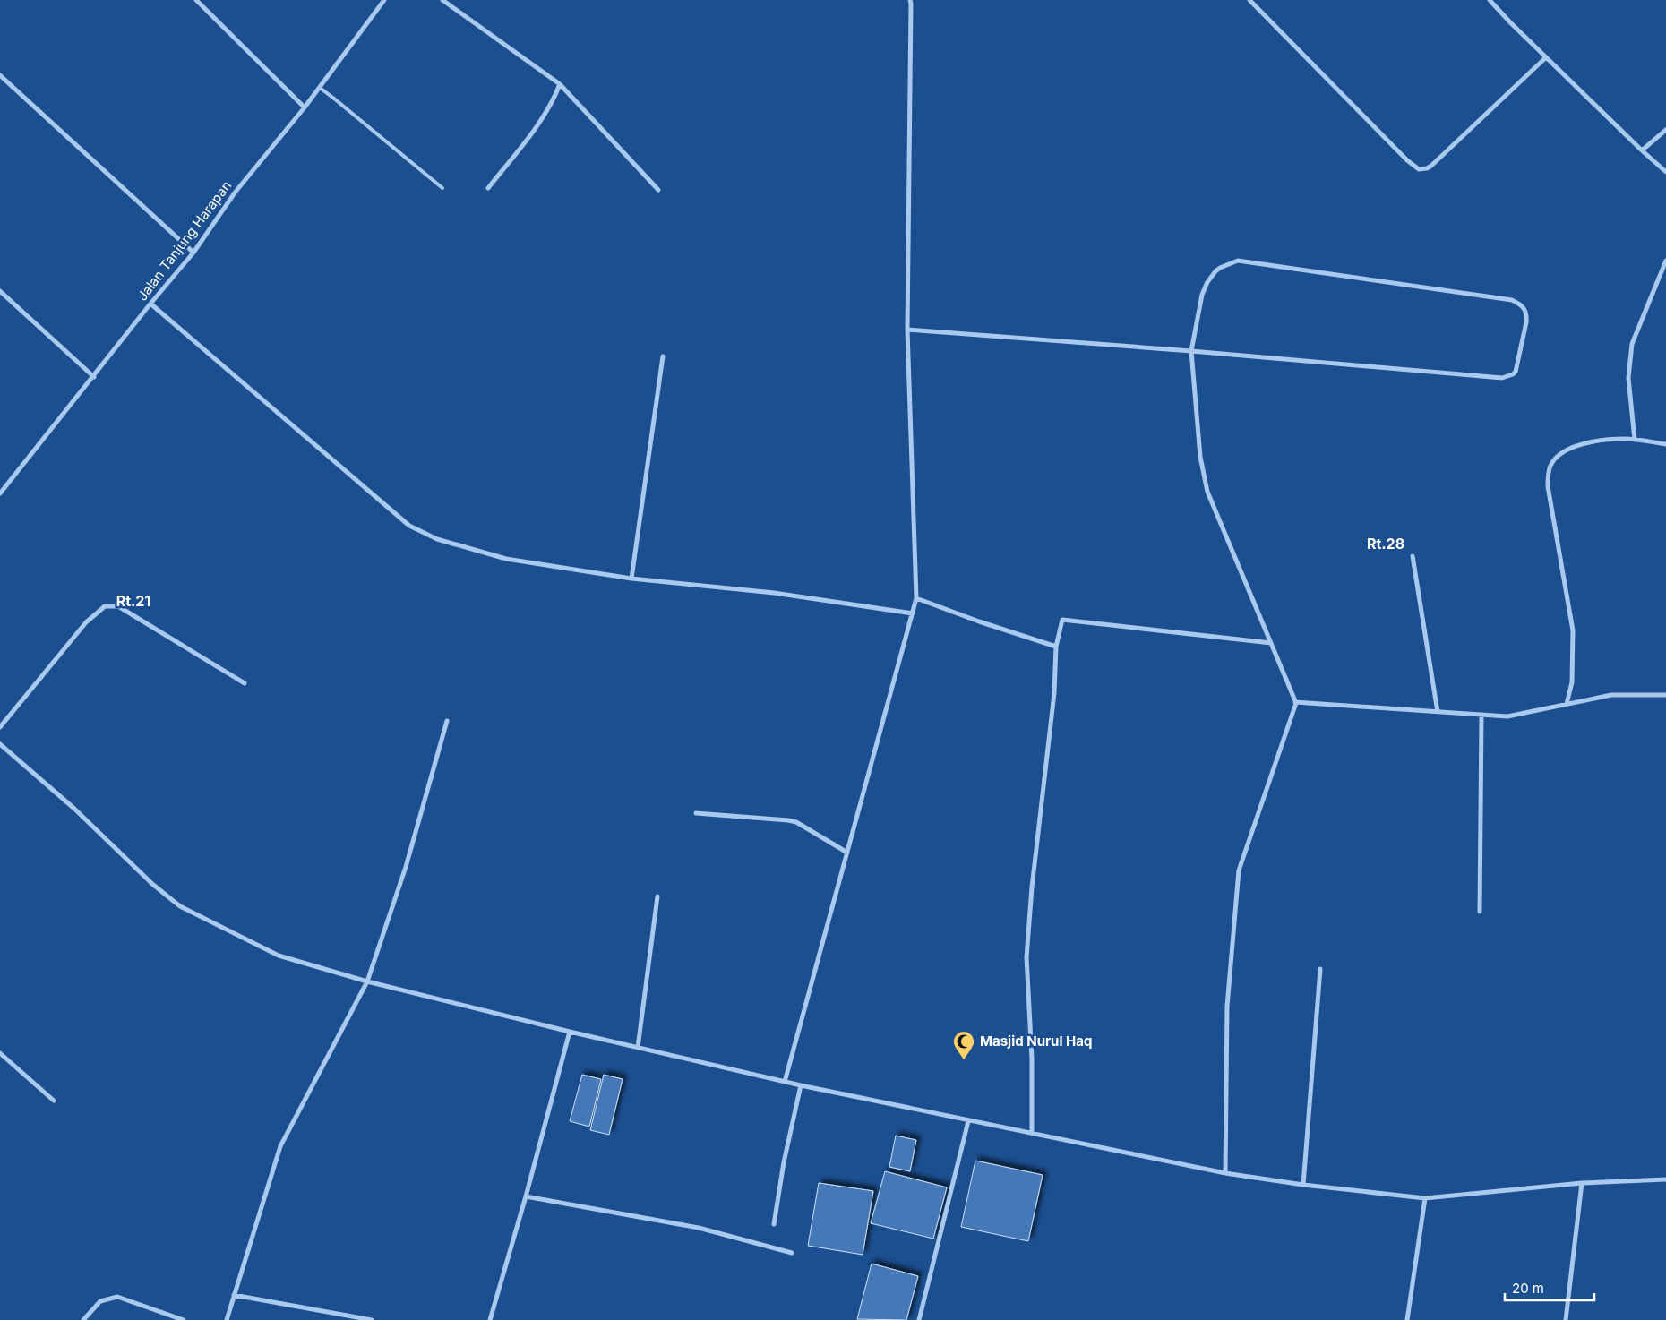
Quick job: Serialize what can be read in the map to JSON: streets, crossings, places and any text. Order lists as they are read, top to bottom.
{
  "streets": {
    "street": ["Jalan Tanjung Harapan"]
  },
  "districts": ["Rt.28", "Rt.21"],
  "places": {
    "mosque": ["Masjid Nurul Haq"]
  },
  "scale_bar": "20 m"
}
